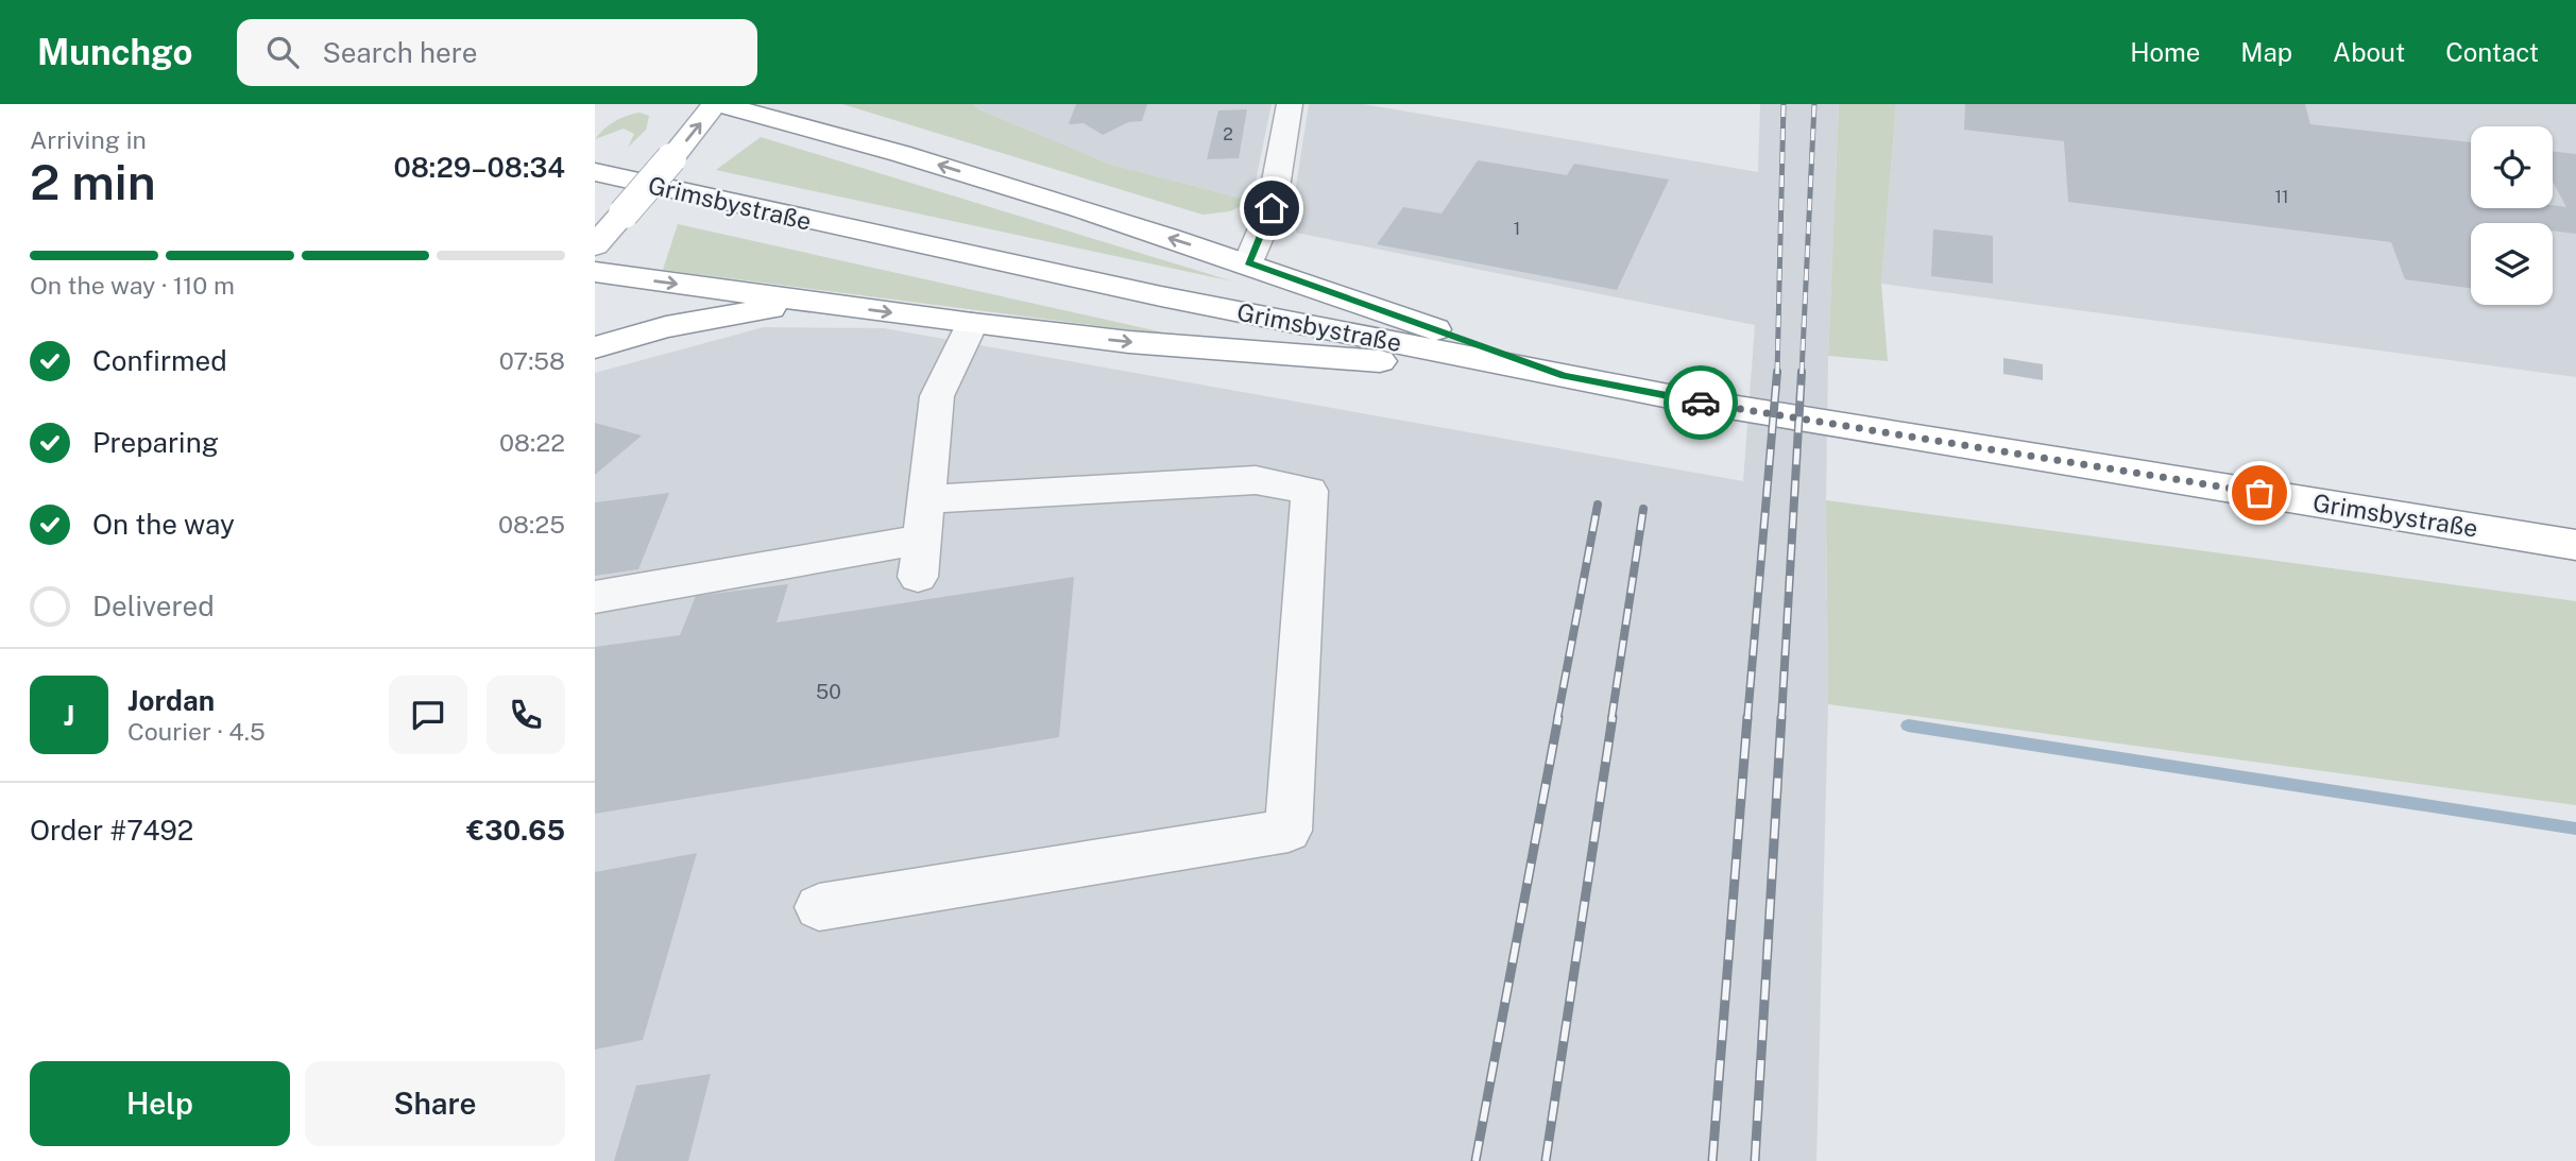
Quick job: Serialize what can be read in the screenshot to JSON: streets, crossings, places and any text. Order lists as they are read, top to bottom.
{
  "streets": {
    "main road": ["Grimsbystraße"]
  },
  "house_numbers": [
    "2",
    "11",
    "1",
    "50"
  ],
  "page": {
    "header": "Munchgo",
    "search": "Search here",
    "nav": [
      "Home",
      "Map",
      "About",
      "Contact"
    ],
    "heading": ["2 min", "Arriving in", "08:29–08:34"],
    "panel": [
      "Jordan",
      "Courier · 4.5",
      "Order #7492",
      "€30.65"
    ],
    "bar": "On the way · 110 m",
    "list": [
      ["Confirmed", "07:58"],
      ["Preparing", "08:22"],
      ["On the way", "08:25"],
      "Delivered"
    ],
    "round": "J",
    "buttons": ["Help", "Share"]
  }
}
